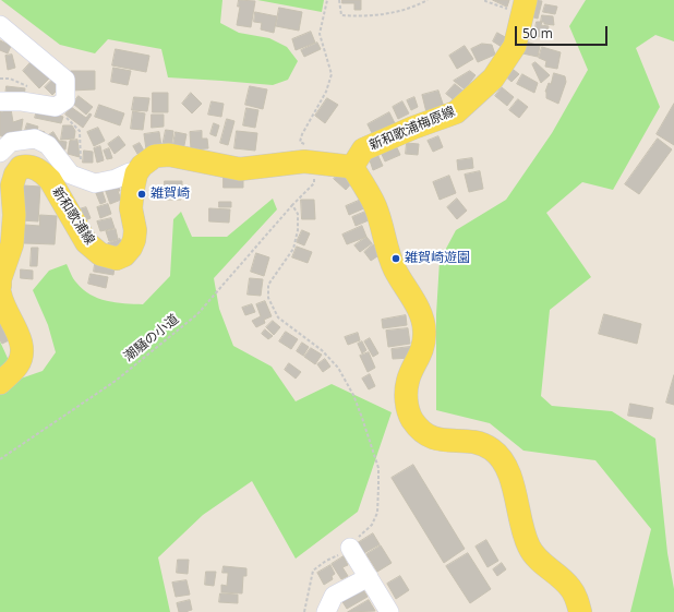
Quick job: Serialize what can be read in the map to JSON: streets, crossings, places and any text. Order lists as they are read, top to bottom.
{
  "streets": {
    "main road": ["新和歌浦梅原線", "新和歌浦線"],
    "path": ["潮騒の小道"]
  },
  "places": ["雑賀崎", "雑賀崎遊園"],
  "scale_bar": "50 m"
}
